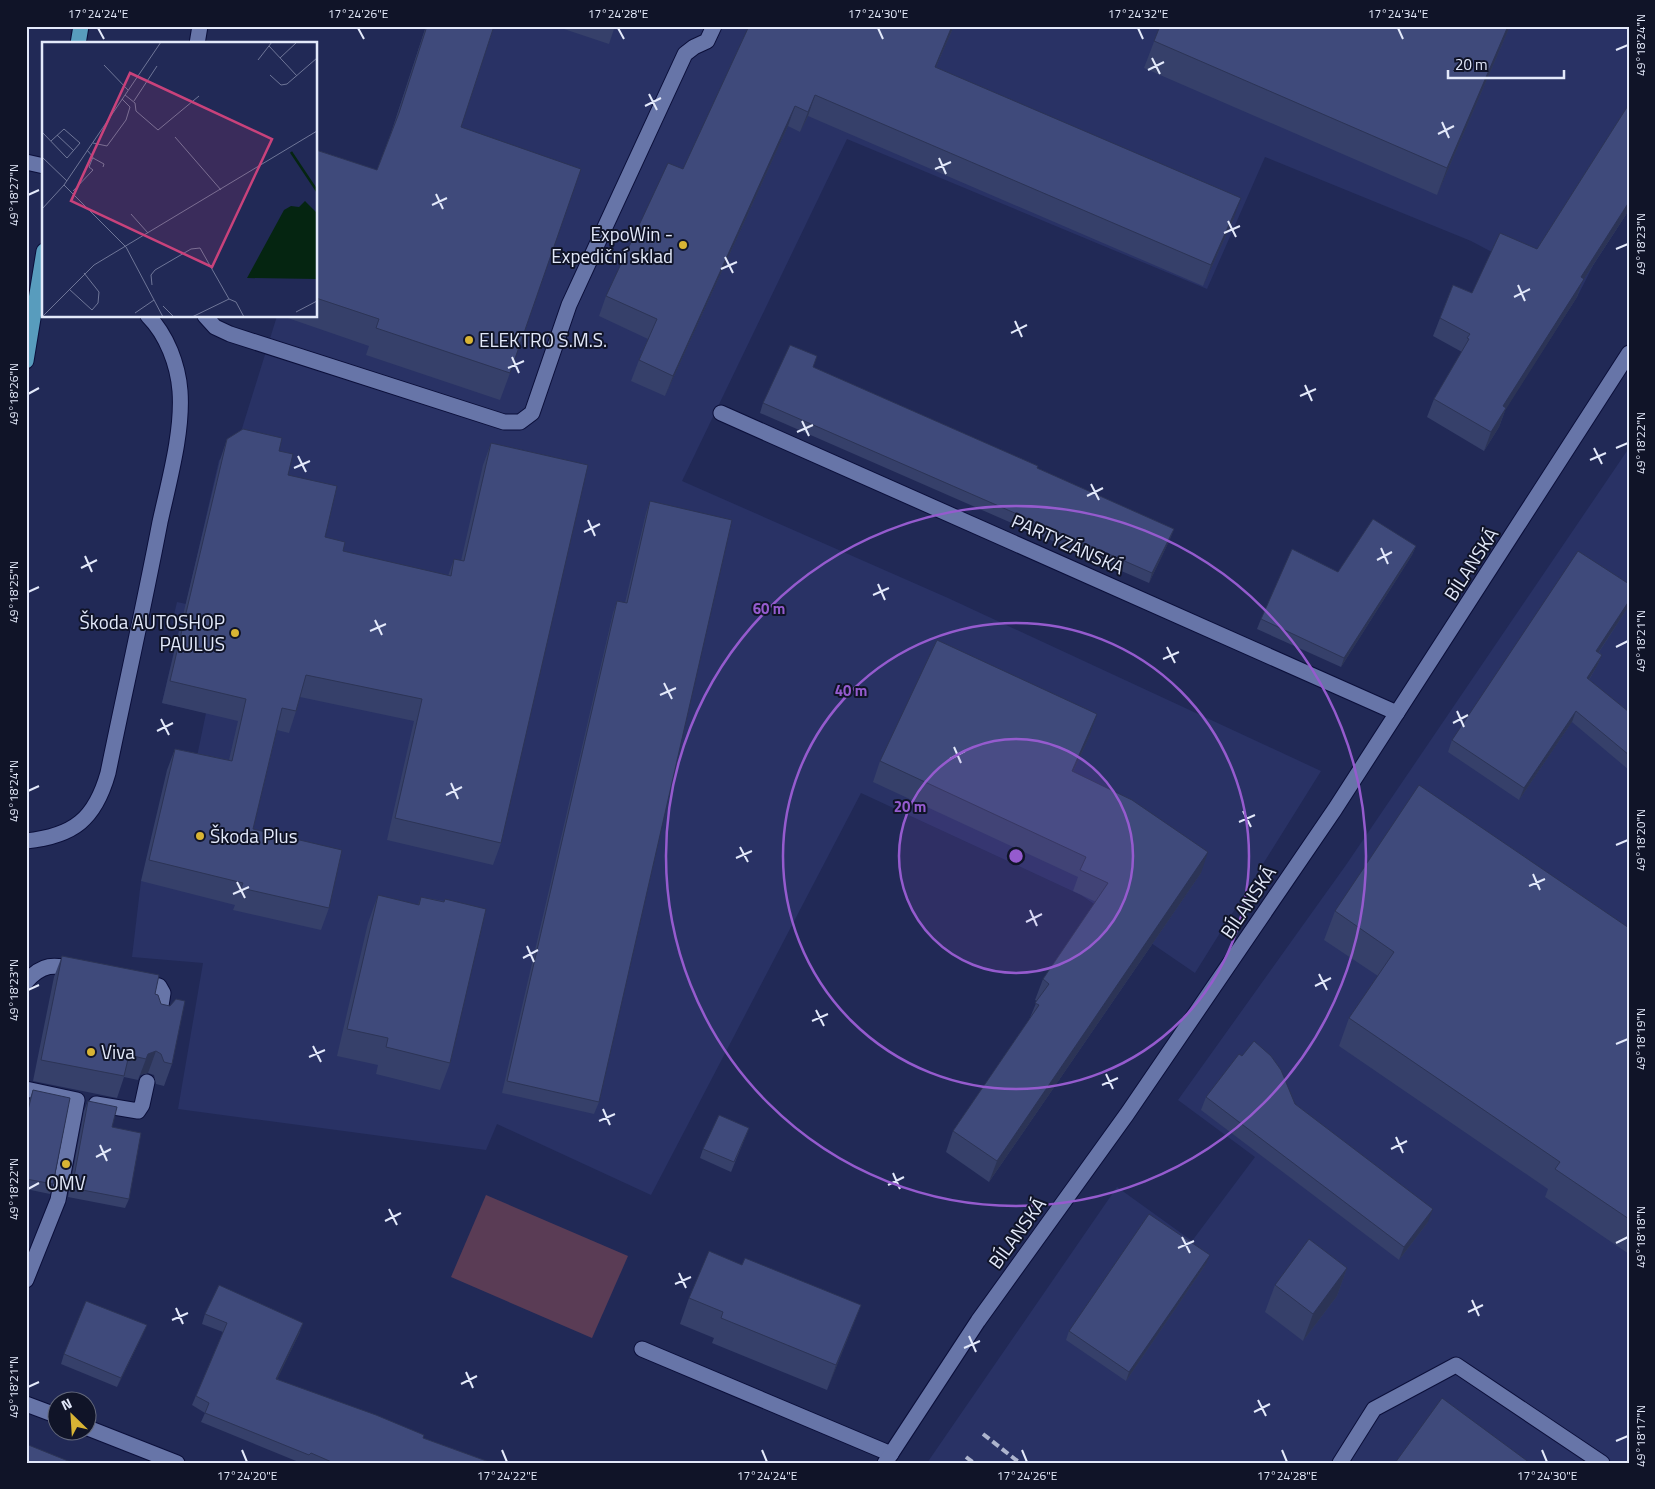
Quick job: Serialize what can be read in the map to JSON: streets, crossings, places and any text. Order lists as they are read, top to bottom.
{
  "streets": {
    "street": ["PARTYZÁNSKÁ", "BÍLANSKÁ"]
  },
  "crossings": [
    ["PARTYZÁNSKÁ", "BÍLANSKÁ"]
  ],
  "places": [
    "ExpoWin - Expediční sklad",
    "ELEKTRO S.M.S.",
    "Škoda AUTOSHOP PAULUS",
    "Škoda Plus",
    "Viva",
    "OMV"
  ],
  "scale_bar": "20 m",
  "north": "top left",
  "coordinates": [
    "17°24'24\"E",
    "17°24'26\"E",
    "17°24'28\"E",
    "17°24'30\"E",
    "17°24'32\"E",
    "17°24'34\"E",
    "49°18'24\"N",
    "49°18'27\"N",
    "49°18'23\"N",
    "49°18'26\"N",
    "49°18'22\"N",
    "49°18'25\"N",
    "49°18'21\"N",
    "49°18'20\"N",
    "49°18'19\"N",
    "49°18'18\"N",
    "49°18'17\"N",
    "17°24'20\"E",
    "17°24'22\"E"
  ],
  "rings": ["60 m", "40 m", "20 m"]
}
